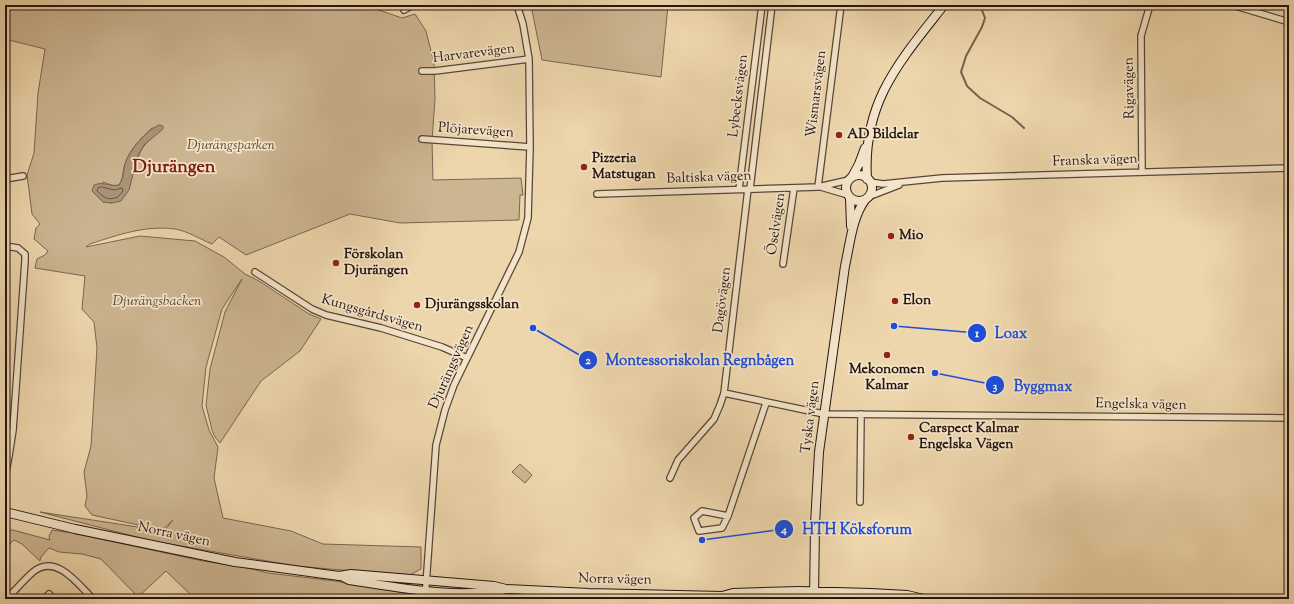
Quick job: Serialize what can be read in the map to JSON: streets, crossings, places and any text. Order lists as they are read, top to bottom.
{
  "streets": {
    "main road": ["Tyska vägen", "Norra vägen"],
    "street": [
      "Harvarevägen",
      "Rigavägen",
      "Wismarsvägen",
      "Lybecksvägen",
      "Plöjarevägen",
      "Franska vägen",
      "Baltiska vägen",
      "Öselvägen",
      "Dagövägen",
      "Kungsgårdsvägen",
      "Djurängsvägen",
      "Engelska vägen"
    ]
  },
  "crossings": [
    ["Harvarevägen", "Djurängsvägen"],
    ["Rigavägen", "Franska vägen"],
    ["Wismarsvägen", "Baltiska vägen"],
    ["Lybecksvägen", "Baltiska vägen"],
    ["Lybecksvägen", "Dagövägen"],
    ["Plöjarevägen", "Djurängsvägen"],
    ["Franska vägen", "Baltiska vägen"],
    ["Franska vägen", "Tyska vägen"],
    ["Baltiska vägen", "Öselvägen"],
    ["Baltiska vägen", "Dagövägen"],
    ["Baltiska vägen", "Tyska vägen"],
    ["Kungsgårdsvägen", "Djurängsvägen"],
    ["Djurängsvägen", "Norra vägen"],
    ["Engelska vägen", "Tyska vägen"],
    ["Tyska vägen", "Norra vägen"]
  ],
  "districts": ["Djurängen"],
  "parks": ["Djurängsparken", "Djurängsbacken"],
  "places": [
    "AD Bildelar",
    "Pizzeria Matstugan",
    "Mio",
    "Förskolan Djurängen",
    "Elon",
    "Djurängsskolan",
    "Loax",
    "Montessoriskolan Regnbågen",
    "Mekonomen Kalmar",
    "Byggmax",
    "Carspect Kalmar Engelska Vägen",
    "HTH Köksforum"
  ]
}
